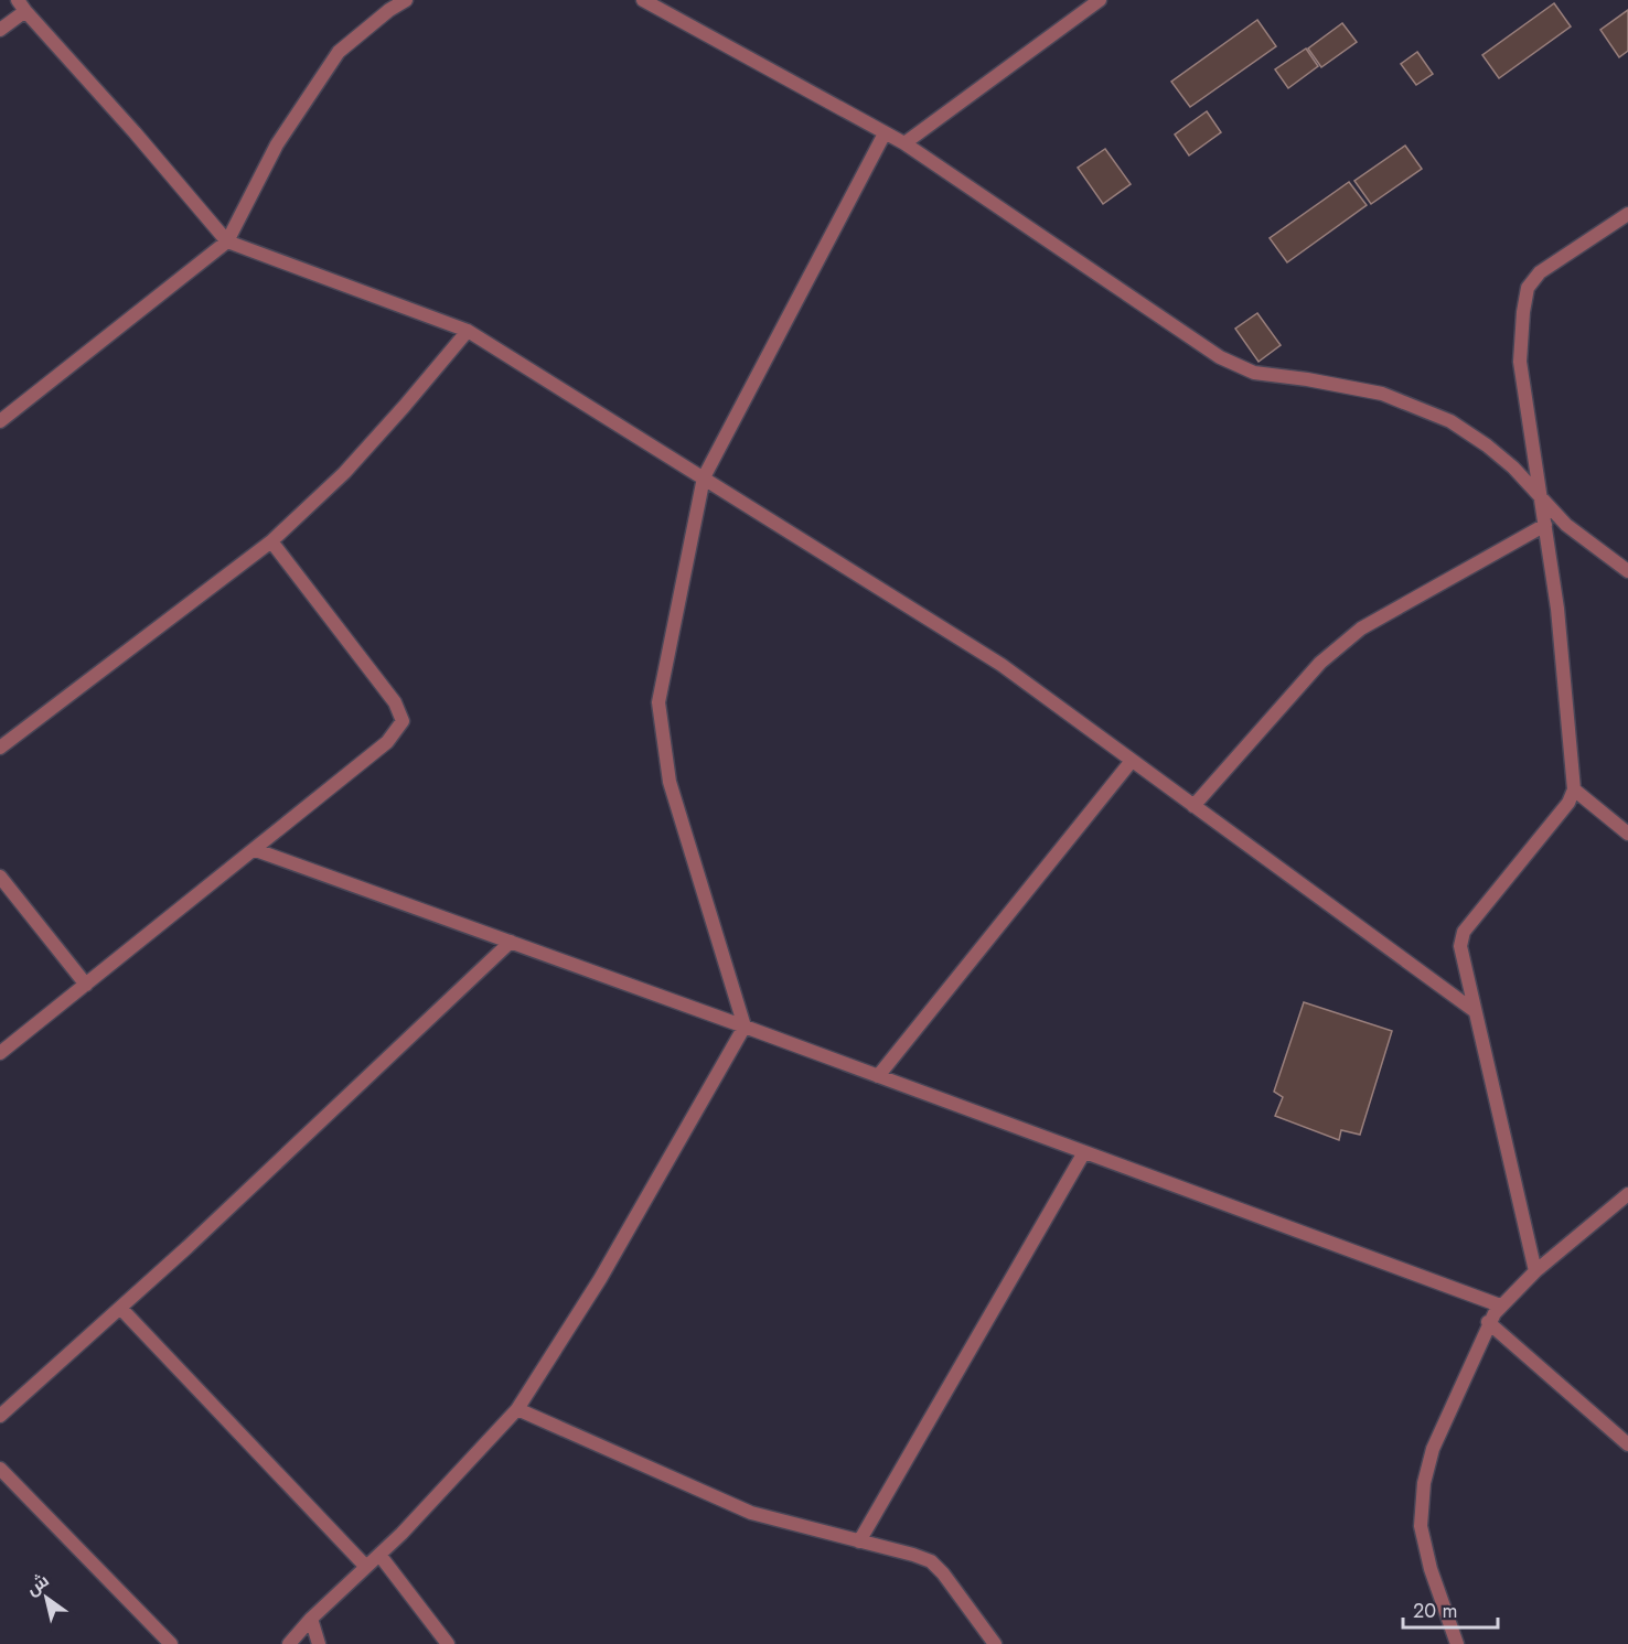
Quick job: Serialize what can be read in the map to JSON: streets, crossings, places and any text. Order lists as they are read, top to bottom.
{
  "scale_bar": "20 m",
  "north": "top left"
}
